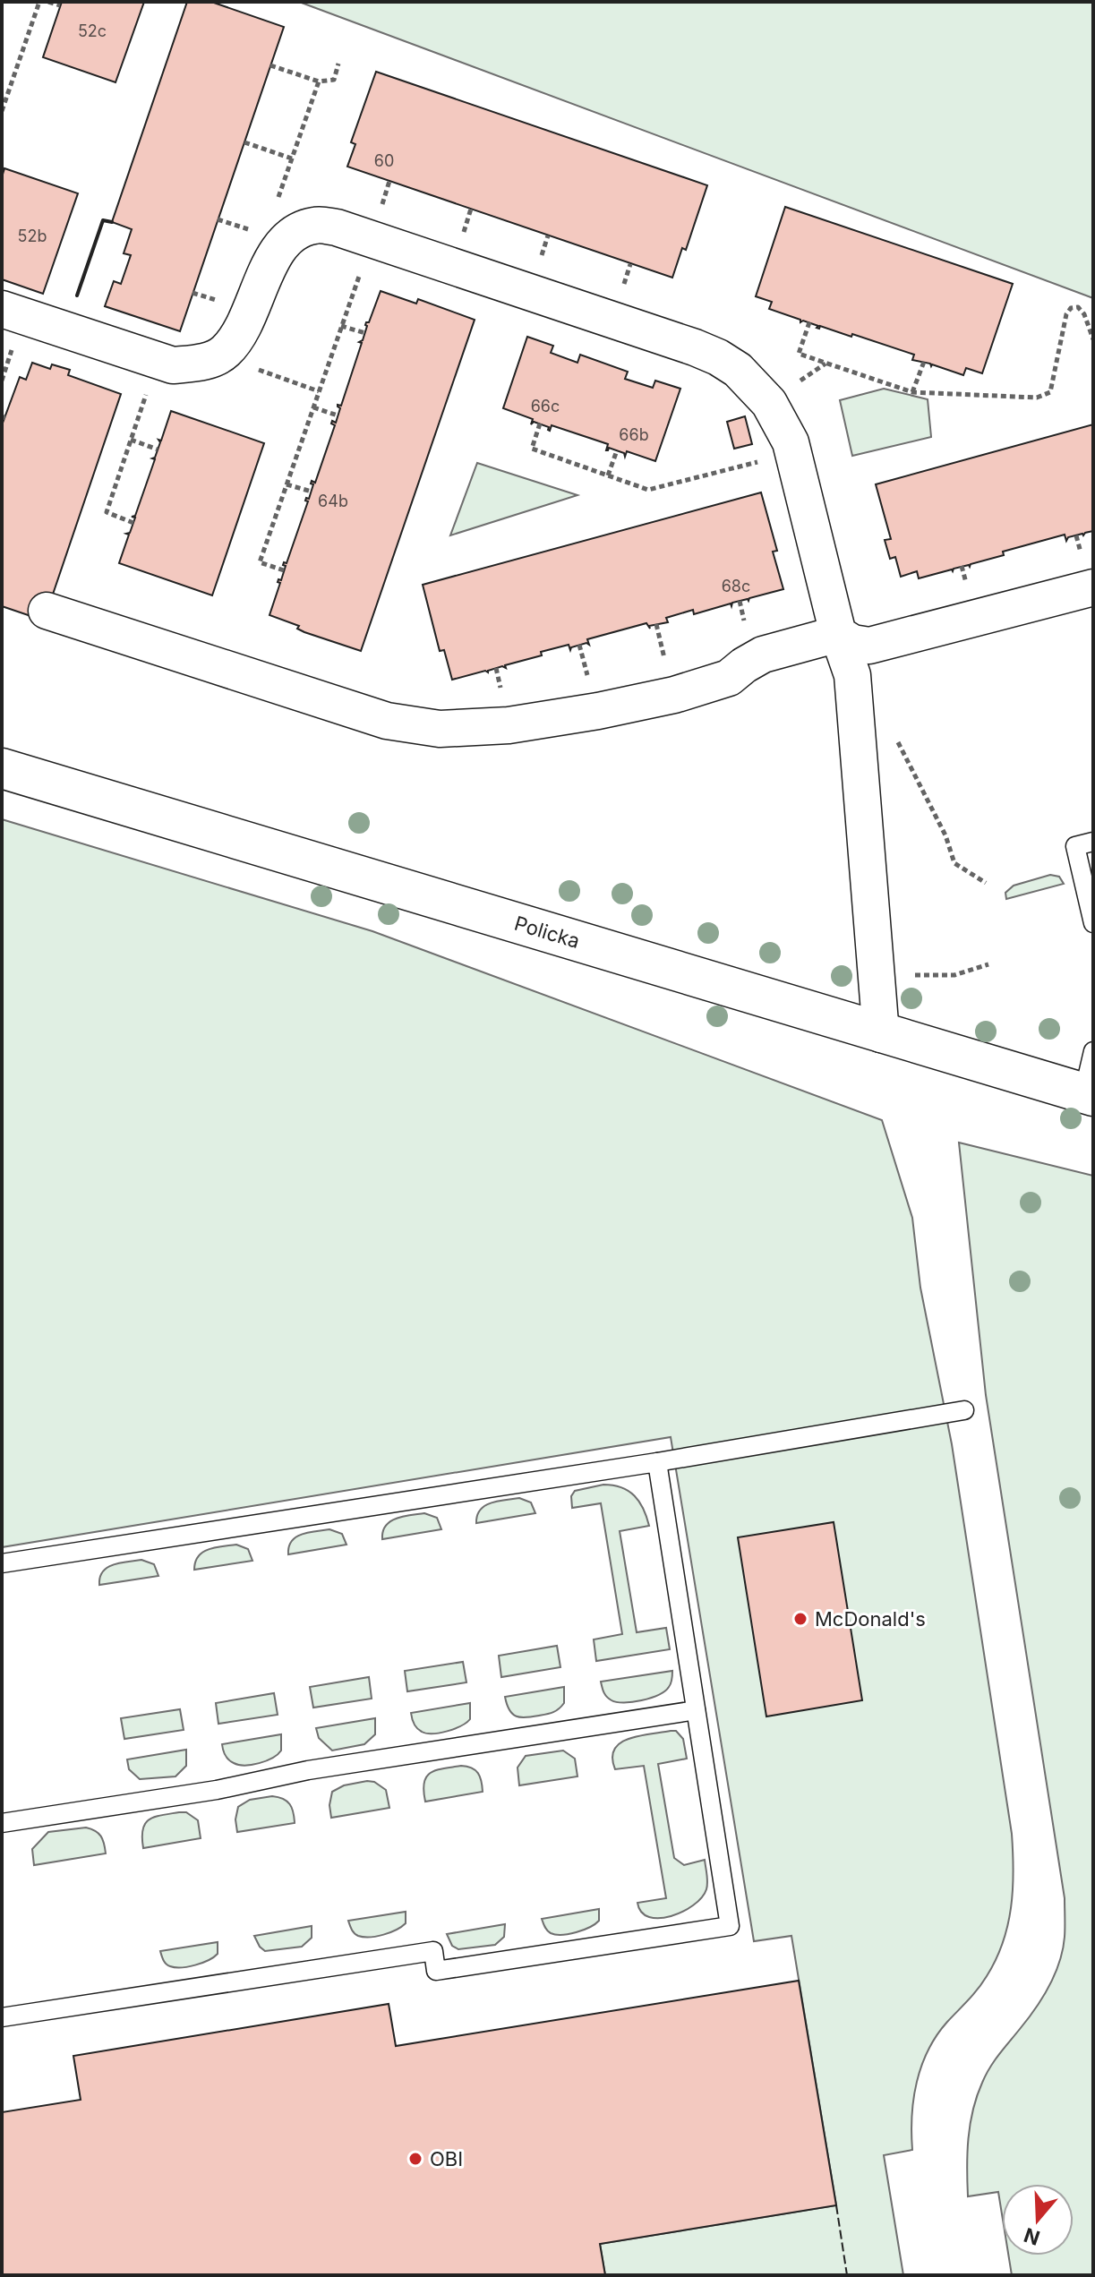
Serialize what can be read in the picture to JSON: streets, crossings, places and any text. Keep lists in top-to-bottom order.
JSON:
{
  "streets": {
    "street": ["Policka"]
  },
  "places": ["McDonald's", "OBI"],
  "house_numbers": [
    "52c",
    "60",
    "52b",
    "66c",
    "66b",
    "64b",
    "68c"
  ],
  "north": "bottom"
}
